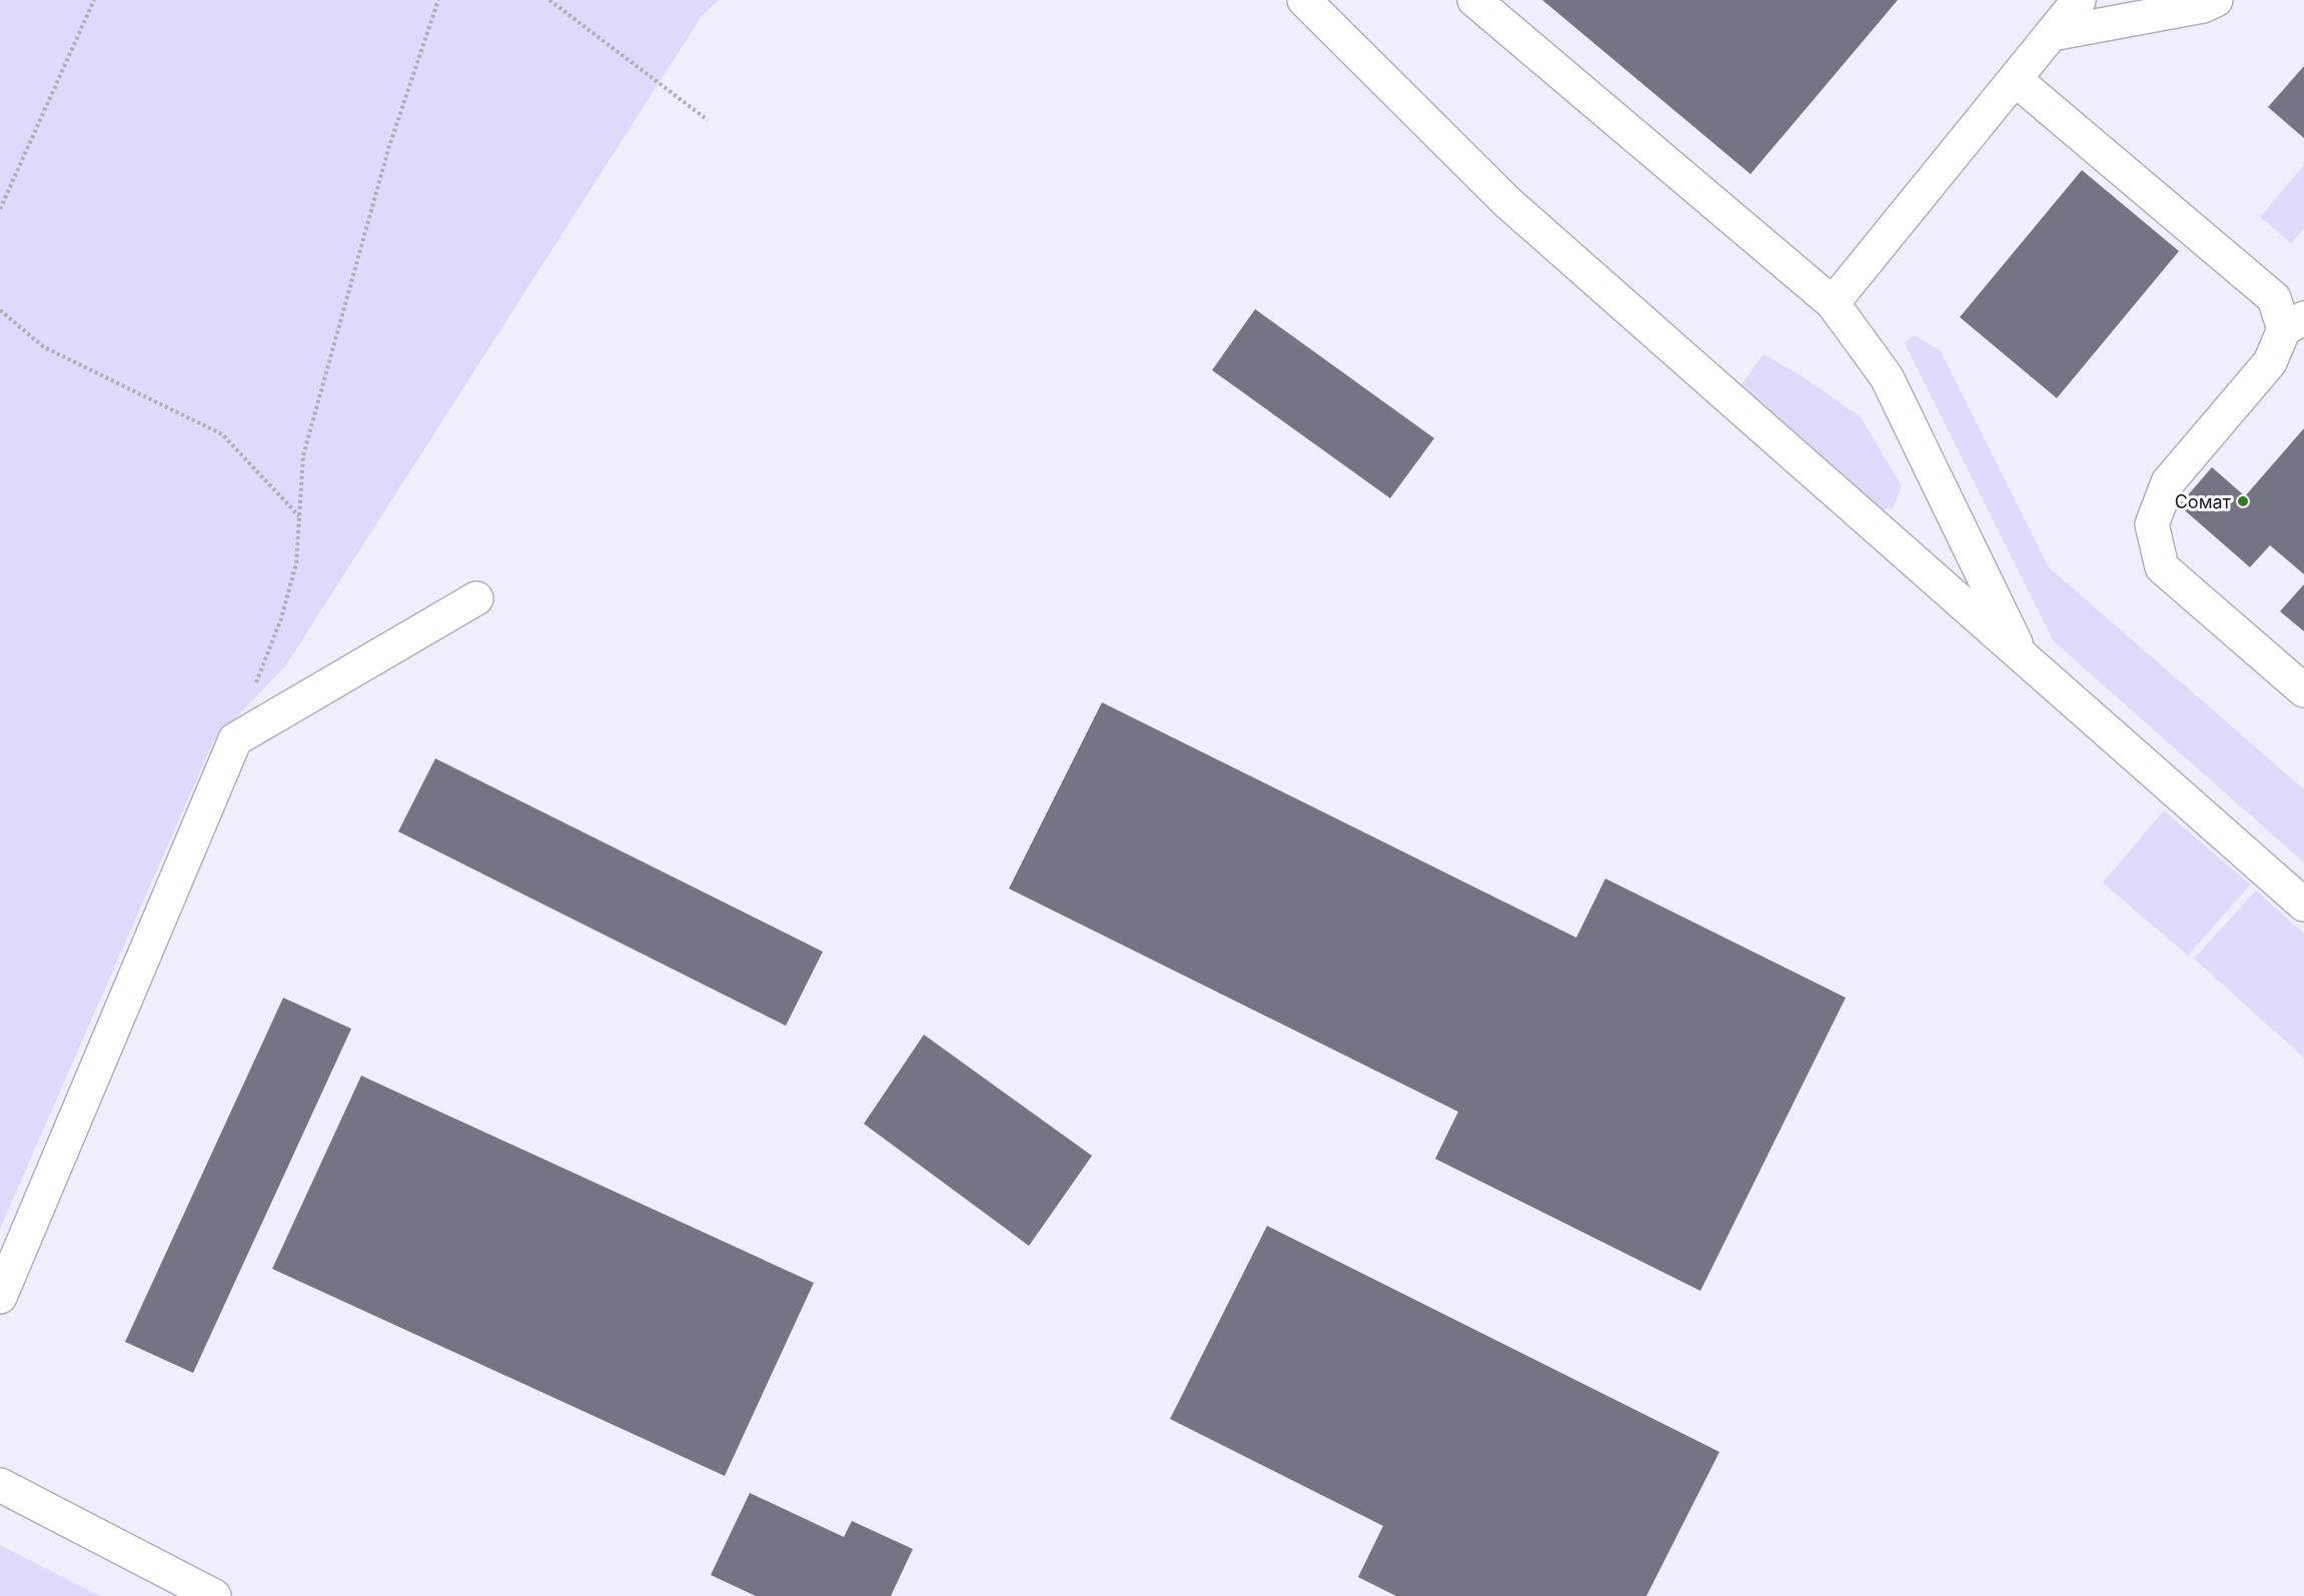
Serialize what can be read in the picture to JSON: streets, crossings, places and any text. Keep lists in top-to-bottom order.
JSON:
{
  "places": ["Сомат"]
}
